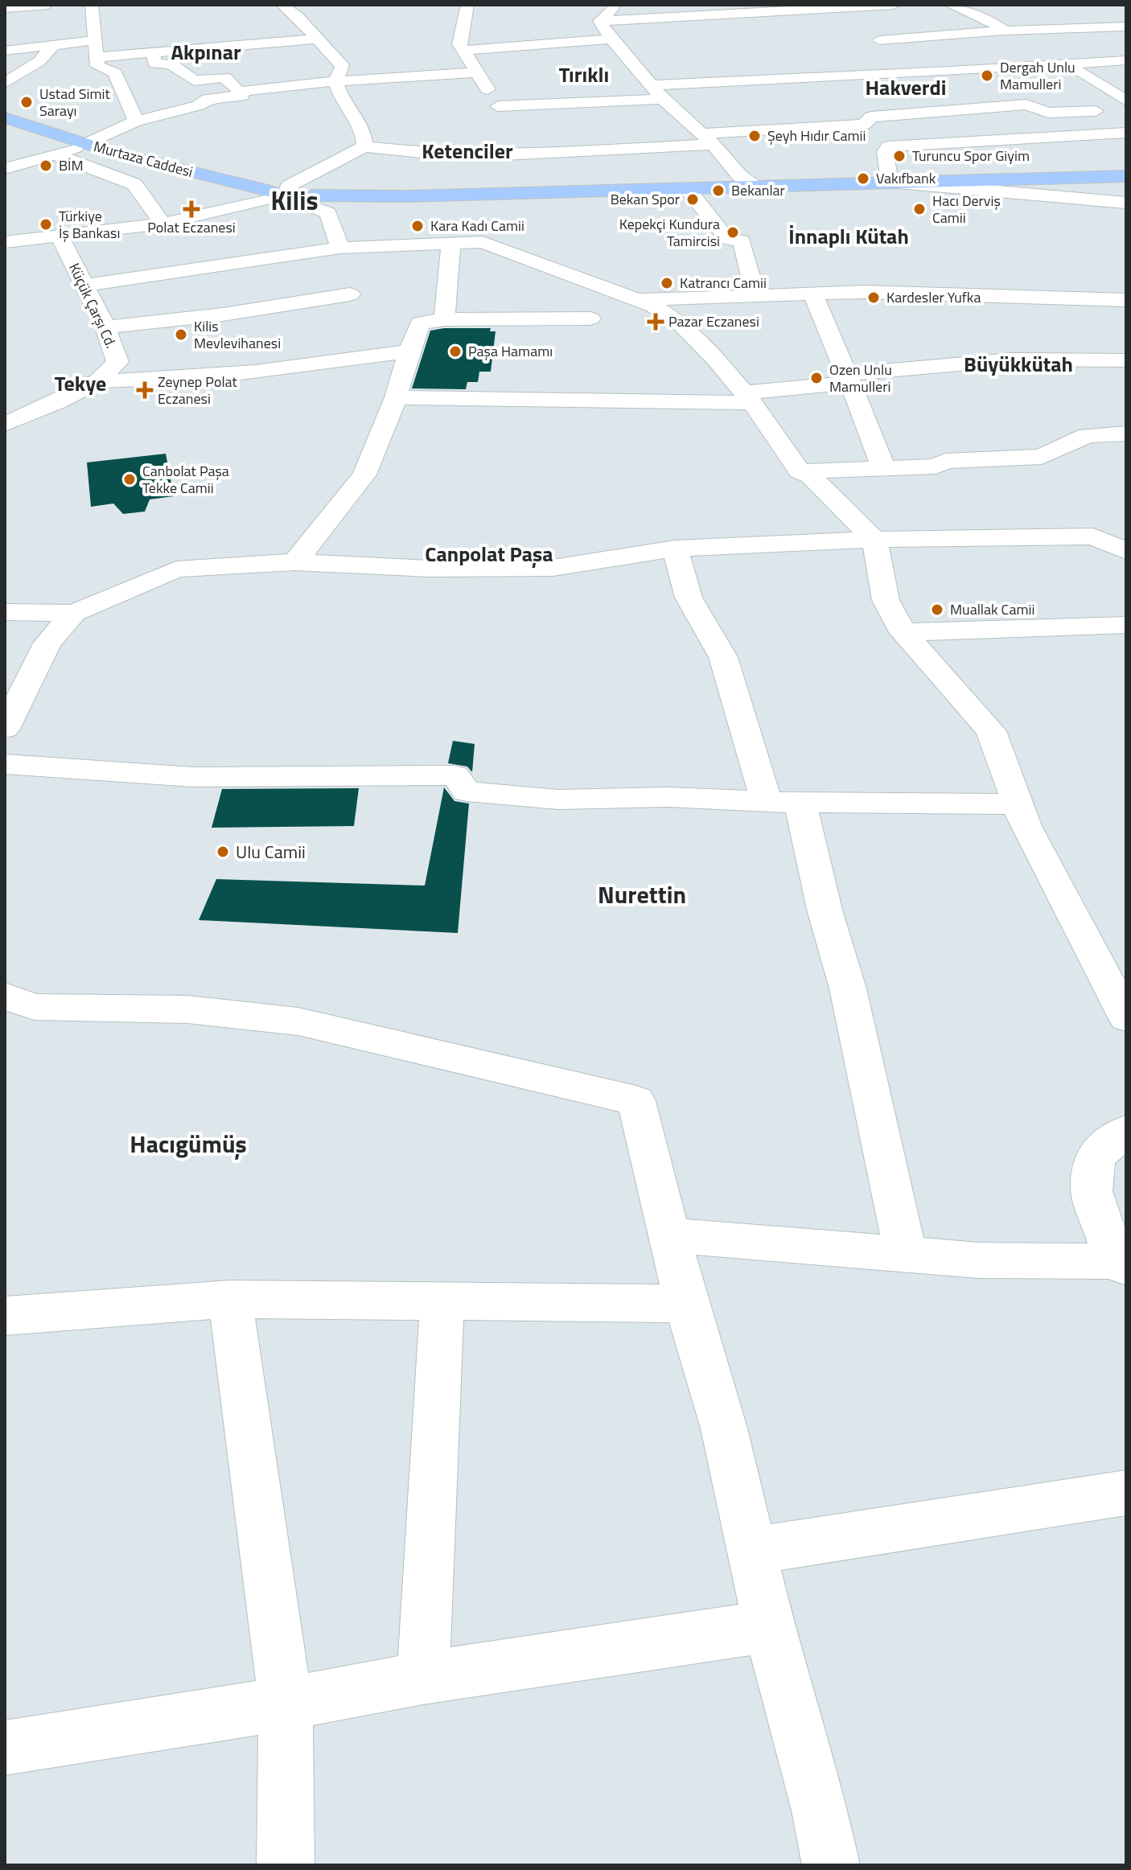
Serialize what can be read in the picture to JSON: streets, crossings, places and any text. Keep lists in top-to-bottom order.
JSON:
{
  "streets": {
    "main road": ["Murtaza Caddesi"],
    "street": ["Küçük Çarşı Cd."]
  },
  "districts": [
    "Akpınar",
    "Tırıklı",
    "Hakverdi",
    "Ketenciler",
    "Kilis",
    "İnnaplı Kütah",
    "Büyükkütah",
    "Tekye",
    "Canpolat Paşa",
    "Nurettin",
    "Hacıgümüş"
  ],
  "places": {
    "other": [
      "Dergah Unlu Mamulleri",
      "Ustad Simit Sarayı",
      "Şeyh Hıdır Camii",
      "Turuncu Spor Giyim",
      "BİM",
      "Vakıfbank",
      "Bekanlar",
      "Bekan Spor",
      "Hacı Derviş Camii",
      "Türkiye İş Bankası",
      "Kara Kadı Camii",
      "Kepekçi Kundura Tamircisi",
      "Katrancı Camii",
      "Kardesler Yufka",
      "Kilis Mevlevihanesi",
      "Paşa Hamamı",
      "Ozen Unlu Mamulleri",
      "Canbolat Paşa Tekke Camii",
      "Muallak Camii",
      "Ulu Camii"
    ],
    "health": ["Polat Eczanesi", "Pazar Eczanesi", "Zeynep Polat Eczanesi"]
  }
}
